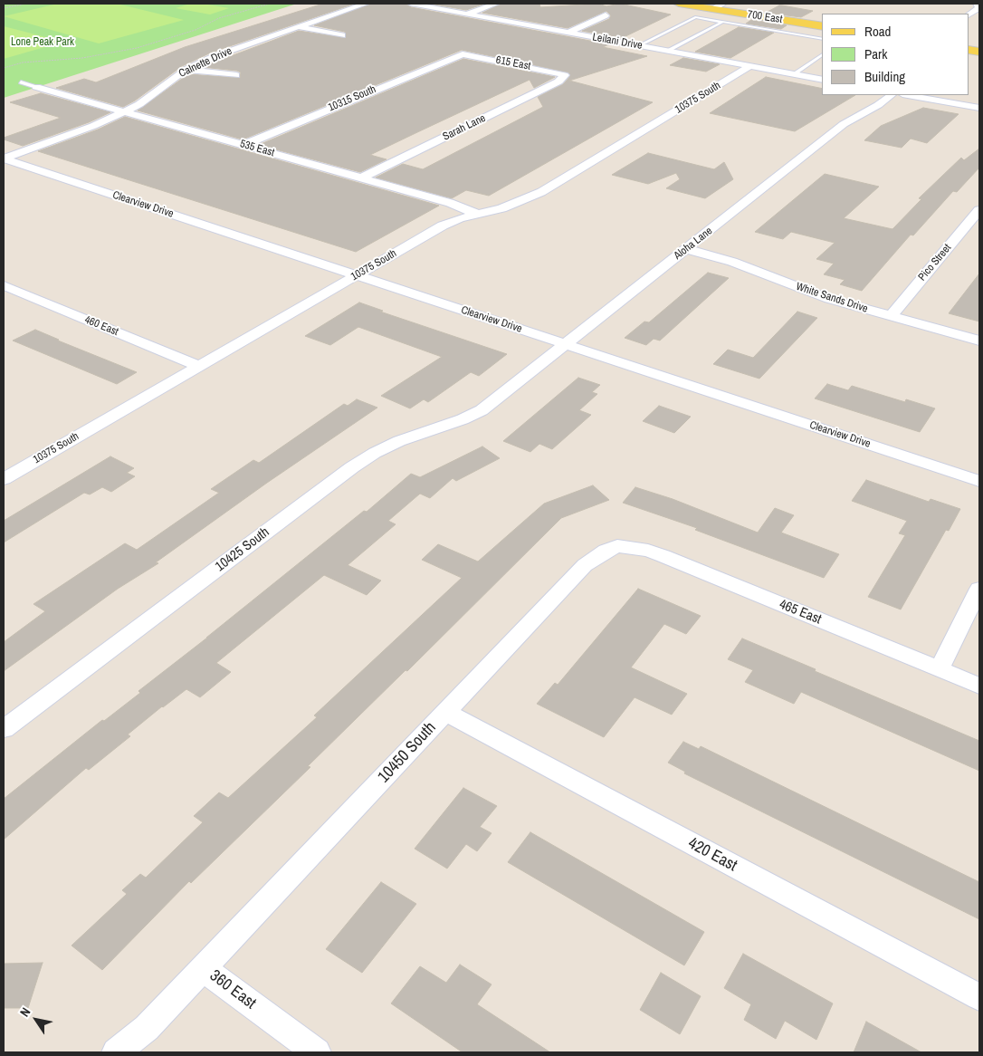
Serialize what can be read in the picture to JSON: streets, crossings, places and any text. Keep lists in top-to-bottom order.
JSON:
{
  "streets": {
    "main road": ["700 East"],
    "street": [
      "Leilani Drive",
      "Calnette Drive",
      "615 East",
      "10375 South",
      "10315 South",
      "Sarah Lane",
      "535 East",
      "Clearview Drive",
      "Aloha Lane",
      "Pico Street",
      "White Sands Drive",
      "460 East",
      "10425 South",
      "465 East",
      "10450 South",
      "420 East",
      "360 East"
    ]
  },
  "crossings": [
    ["Leilani Drive", "10375 South"],
    ["Calnette Drive", "535 East"],
    ["Calnette Drive", "Clearview Drive"],
    ["615 East", "10315 South"],
    ["615 East", "Sarah Lane"],
    ["10375 South", "535 East"],
    ["10375 South", "Clearview Drive"],
    ["10375 South", "460 East"],
    ["10315 South", "535 East"],
    ["Sarah Lane", "535 East"],
    ["Clearview Drive", "Aloha Lane"],
    ["Aloha Lane", "White Sands Drive"],
    ["Aloha Lane", "10425 South"],
    ["Pico Street", "White Sands Drive"],
    ["465 East", "10450 South"],
    ["10450 South", "420 East"],
    ["10450 South", "360 East"]
  ],
  "parks": ["Lone Peak Park"],
  "legend": ["Road", "Park", "Building"],
  "north": "top left"
}
